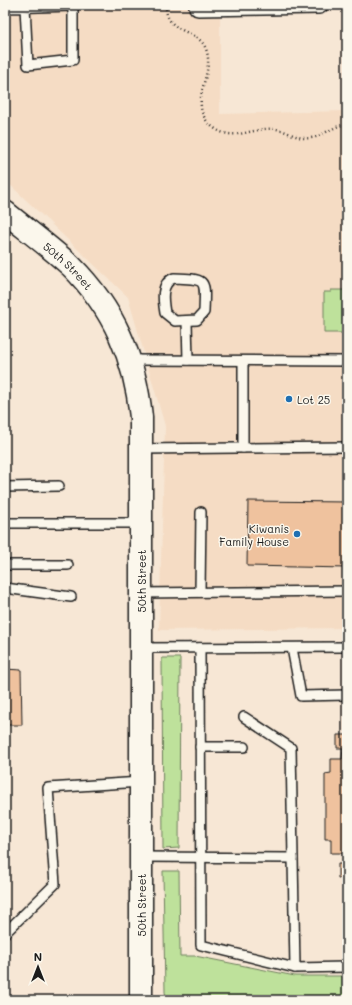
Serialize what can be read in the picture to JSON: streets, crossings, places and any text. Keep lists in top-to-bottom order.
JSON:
{
  "streets": {
    "street": ["50th Street"]
  },
  "places": ["Lot 25", "Kiwanis Family House"],
  "north": "top"
}
